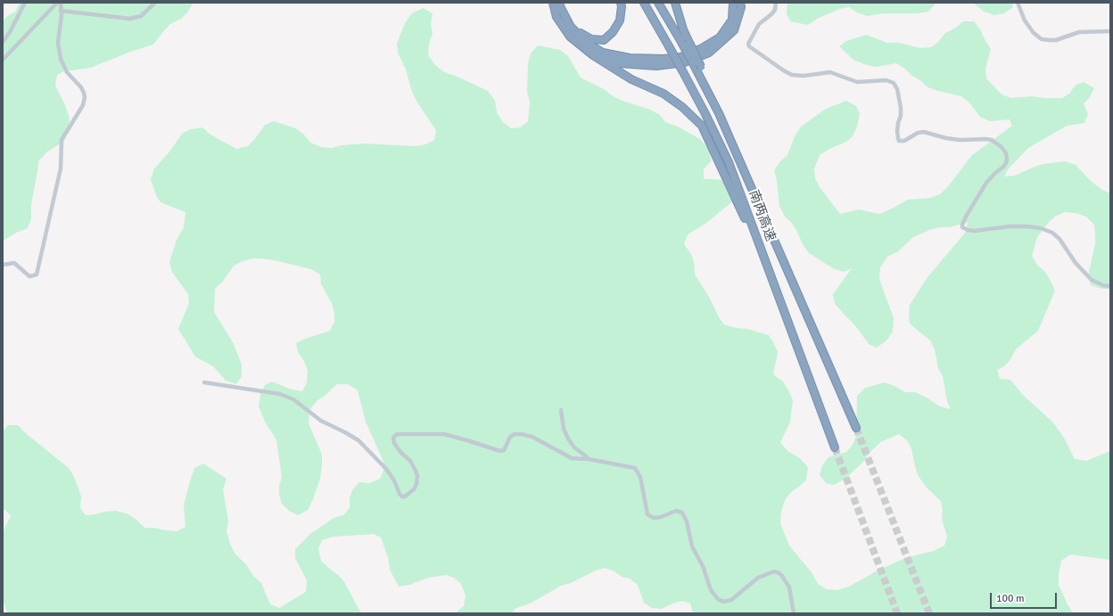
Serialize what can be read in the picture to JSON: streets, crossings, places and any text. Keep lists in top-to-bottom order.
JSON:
{
  "streets": {
    "highway": ["南两高速"]
  },
  "scale_bar": "100 m"
}
